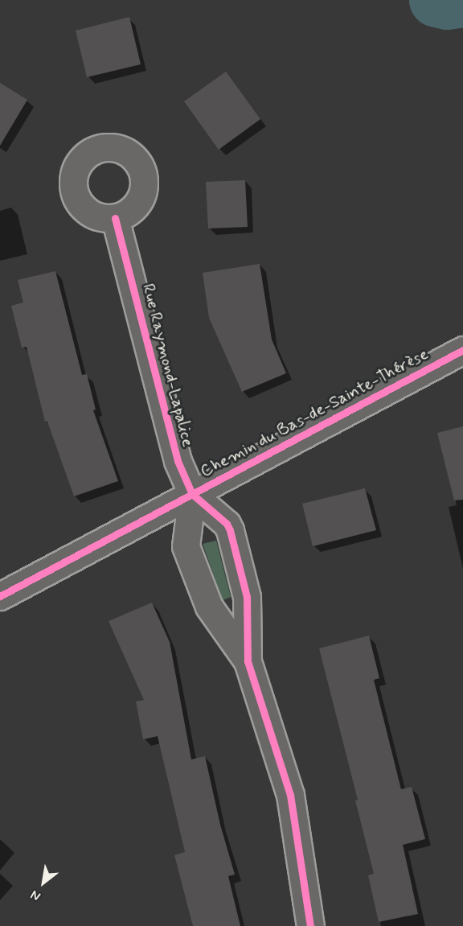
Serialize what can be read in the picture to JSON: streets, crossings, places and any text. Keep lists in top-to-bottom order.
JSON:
{
  "streets": {
    "street": ["Rue Raymond-Lapalice", "Chemin du Bas-de-Sainte-Thérèse"]
  },
  "crossings": [
    ["Rue Raymond-Lapalice", "Chemin du Bas-de-Sainte-Thérèse"]
  ],
  "north": "bottom left"
}
